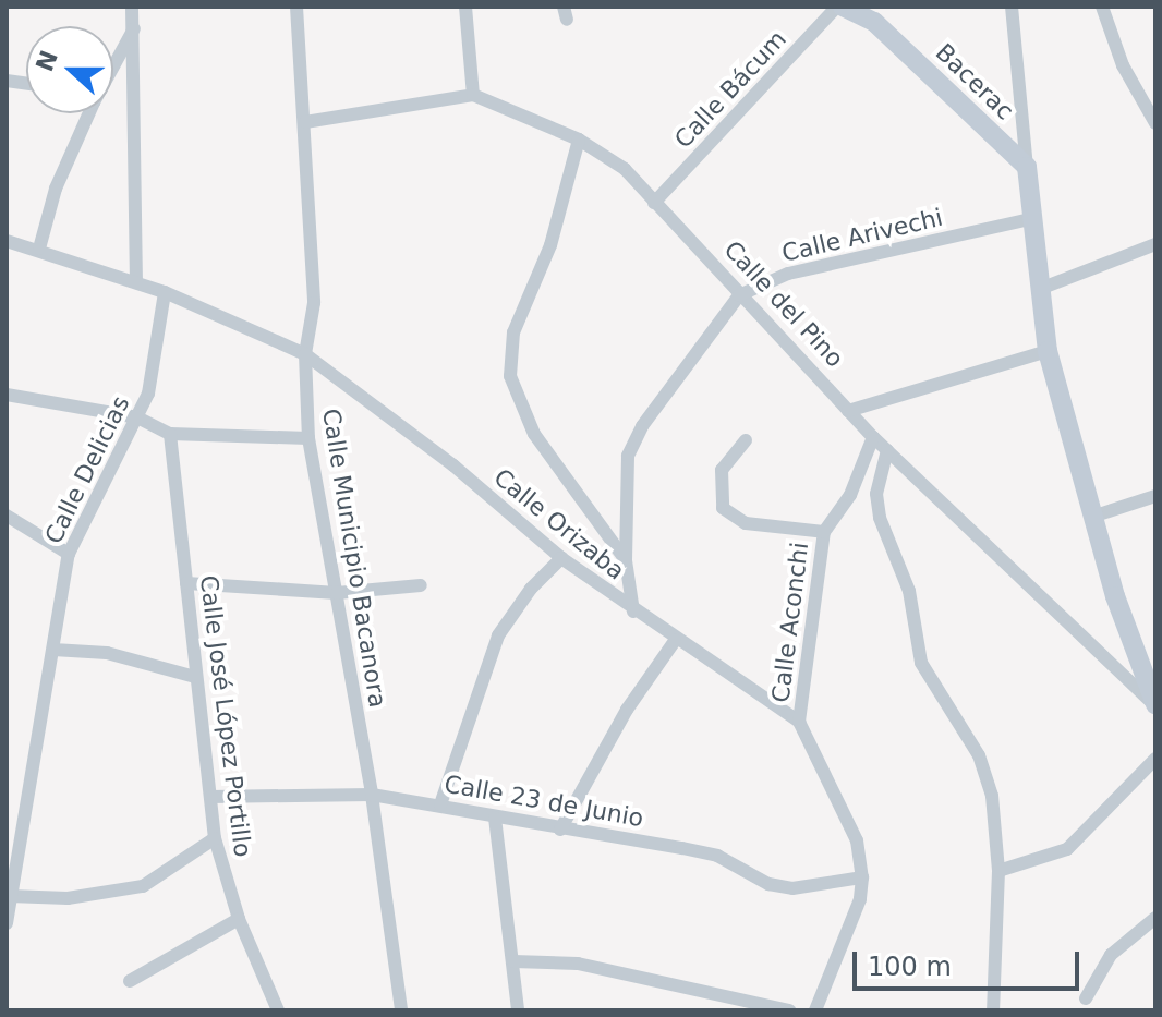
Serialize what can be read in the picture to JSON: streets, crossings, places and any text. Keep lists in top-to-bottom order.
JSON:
{
  "streets": {
    "street": [
      "Bacerac",
      "Calle Bácum",
      "Calle Arivechi",
      "Calle del Pino",
      "Calle Delicias",
      "Calle Orizaba",
      "Calle Municipio Bacanora",
      "Calle Aconchi",
      "Calle José López Portillo",
      "Calle 23 de Junio"
    ]
  },
  "crossings": [
    ["Bacerac", "Calle Bácum"],
    ["Bacerac", "Calle del Pino"],
    ["Calle Bácum", "Calle del Pino"],
    ["Calle Arivechi", "Calle del Pino"],
    ["Calle Arivechi", "Calle Orizaba"],
    ["Calle del Pino", "Calle Aconchi"],
    ["Calle Delicias", "Calle Orizaba"],
    ["Calle Orizaba", "Calle Municipio Bacanora"],
    ["Calle Orizaba", "Calle Aconchi"],
    ["Calle Municipio Bacanora", "Calle 23 de Junio"],
    ["Calle José López Portillo", "Calle 23 de Junio"]
  ],
  "scale_bar": "100 m",
  "north": "left"
}
